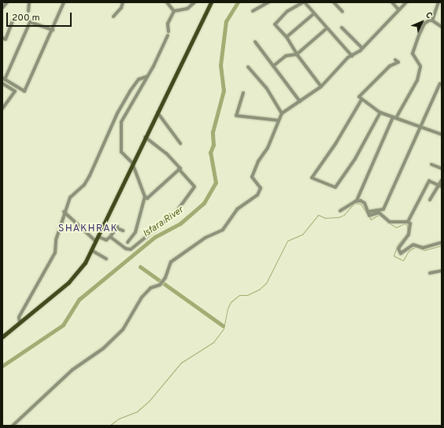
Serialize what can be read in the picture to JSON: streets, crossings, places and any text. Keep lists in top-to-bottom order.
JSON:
{
  "districts": ["SHAKHRAK"],
  "water": ["Isfara River"],
  "scale_bar": "200 m",
  "north": "top right"
}
